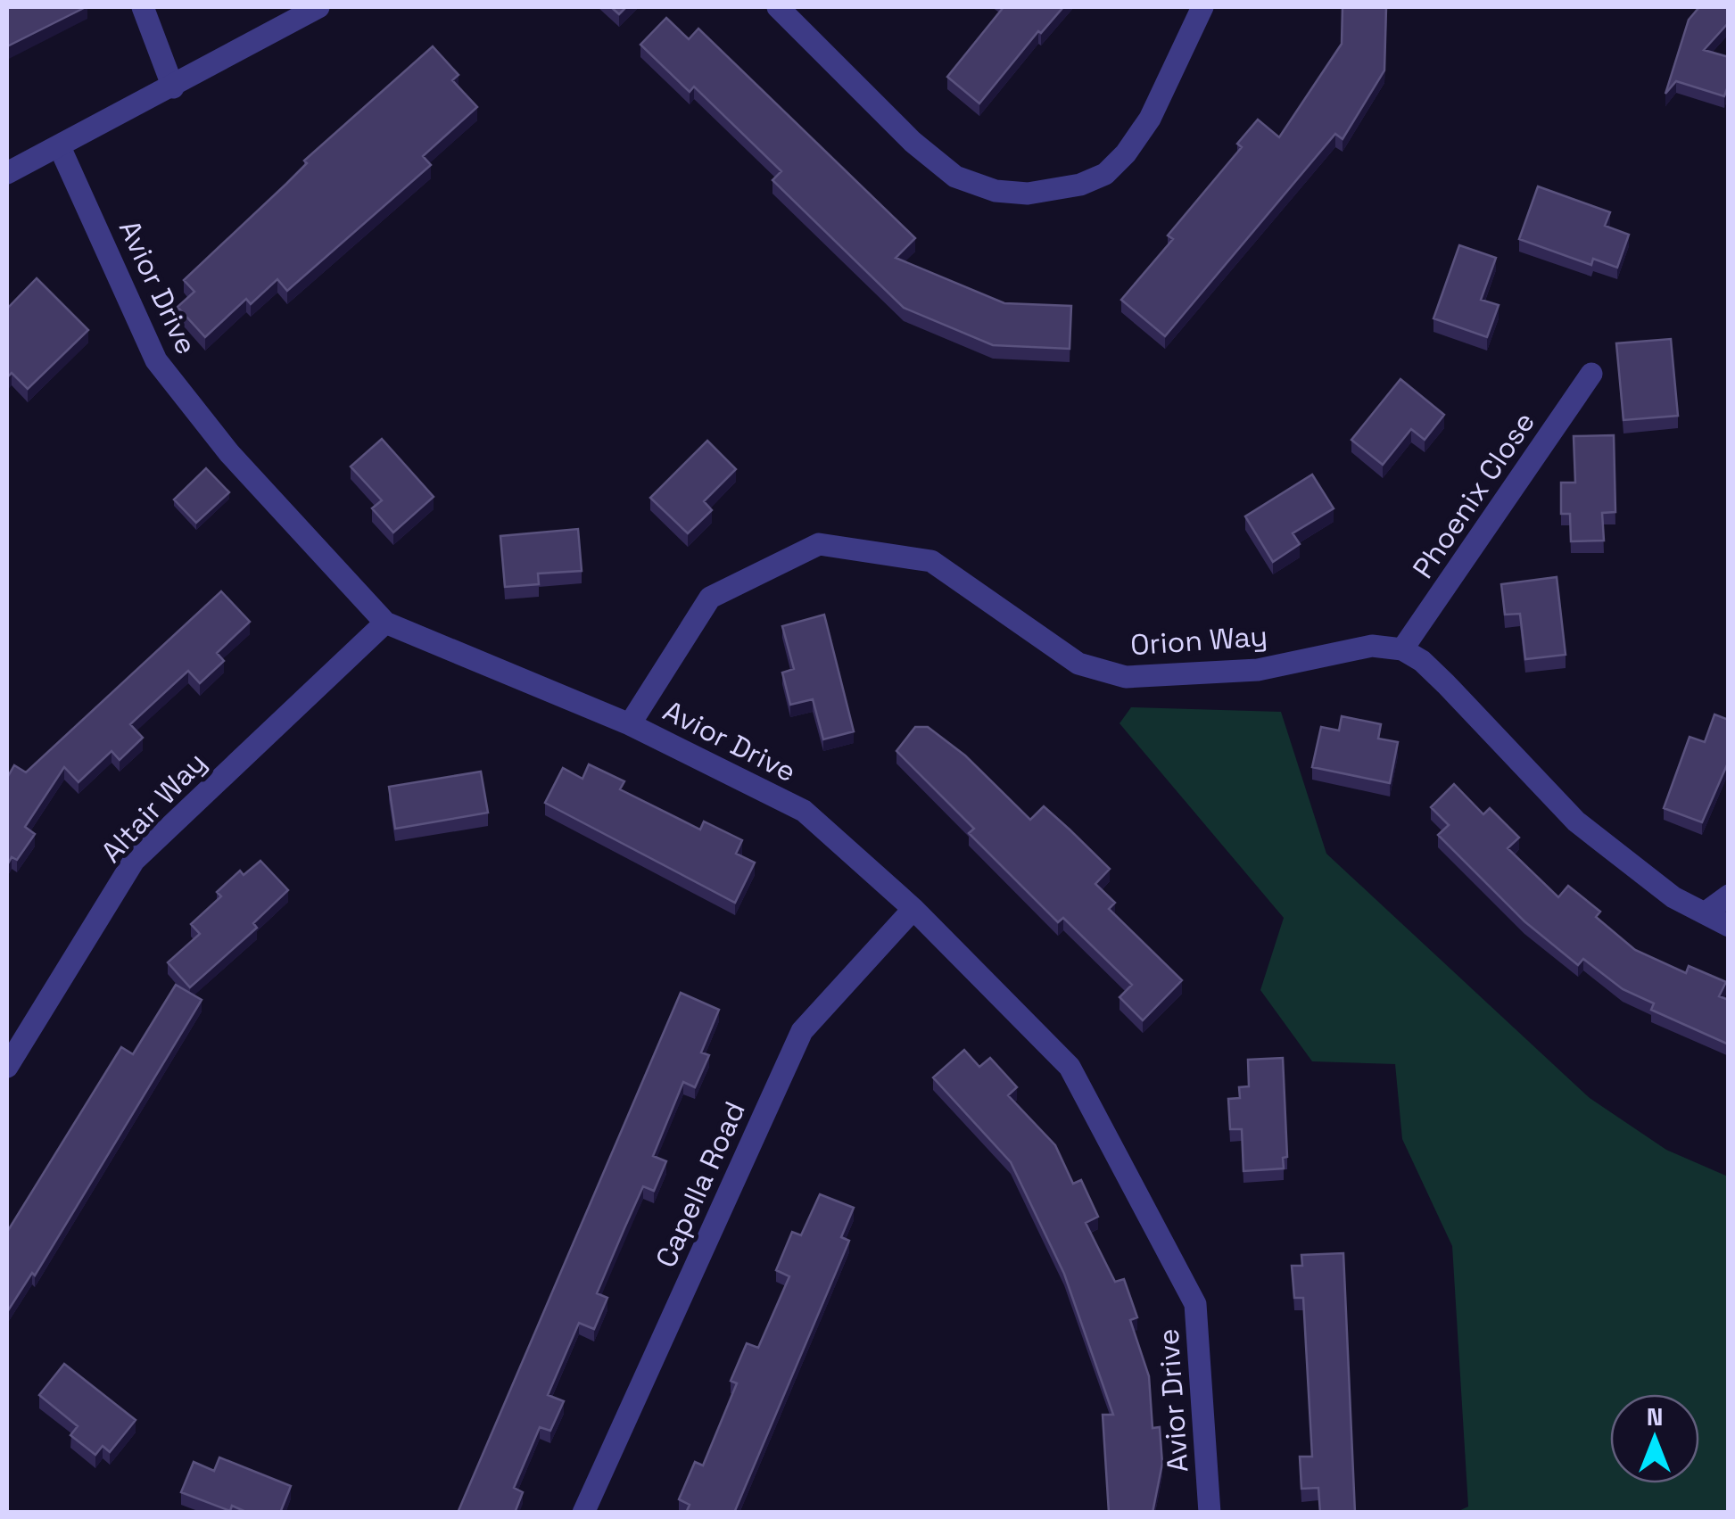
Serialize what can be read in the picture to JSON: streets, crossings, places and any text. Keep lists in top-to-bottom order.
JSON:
{
  "streets": {
    "street": [
      "Avior Drive",
      "Phoenix Close",
      "Orion Way",
      "Altair Way",
      "Capella Road"
    ]
  },
  "crossings": [
    ["Avior Drive", "Orion Way"],
    ["Avior Drive", "Altair Way"],
    ["Avior Drive", "Capella Road"],
    ["Phoenix Close", "Orion Way"]
  ],
  "north": "top"
}
